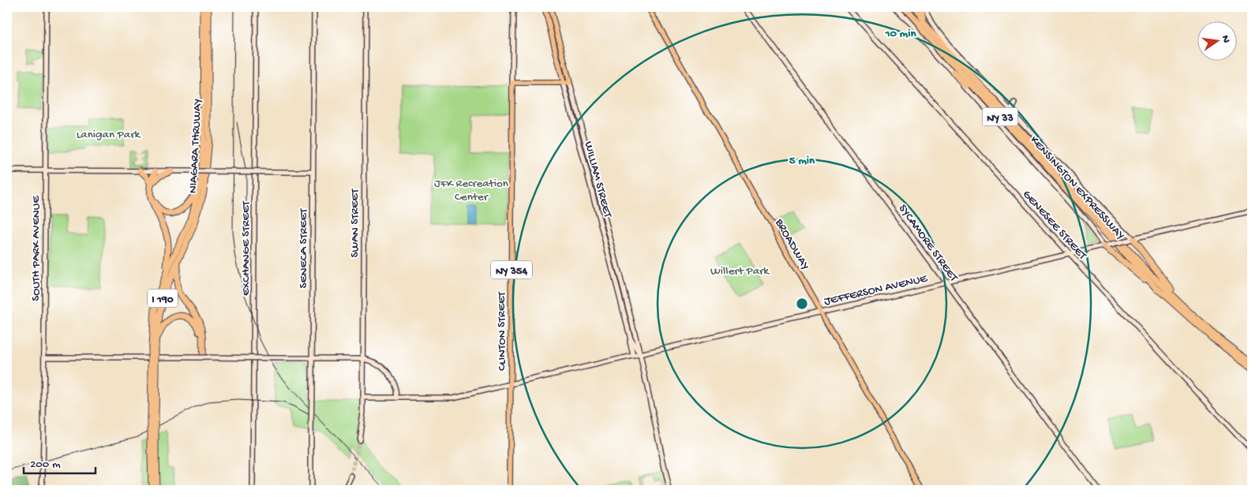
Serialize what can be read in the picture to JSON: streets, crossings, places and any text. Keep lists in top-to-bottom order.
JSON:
{
  "streets": {
    "highway": [
      "NY 33",
      "NIAGARA THRUWAY",
      "KENSINGTON EXPRESSWAY",
      "I 190"
    ],
    "main road": [
      "WILLIAM STREET",
      "BROADWAY",
      "NY 354",
      "CLINTON STREET"
    ],
    "street": [
      "SWAN STREET",
      "GENESEE STREET",
      "SYCAMORE STREET",
      "SOUTH PARK AVENUE",
      "EXCHANGE STREET",
      "SENECA STREET",
      "JEFFERSON AVENUE"
    ]
  },
  "crossings": [
    ["NY 33", "KENSINGTON EXPRESSWAY"],
    ["WILLIAM STREET", "JEFFERSON AVENUE"],
    ["SWAN STREET", "JEFFERSON AVENUE"],
    ["GENESEE STREET", "JEFFERSON AVENUE"],
    ["SYCAMORE STREET", "JEFFERSON AVENUE"],
    ["BROADWAY", "JEFFERSON AVENUE"],
    ["JEFFERSON AVENUE", "CLINTON STREET"]
  ],
  "parks": ["Lanigan Park", "JFK Recreation Center", "Willert Park"],
  "scale_bar": "200 m",
  "north": "right",
  "rings": ["10 min", "5 min"]
}
